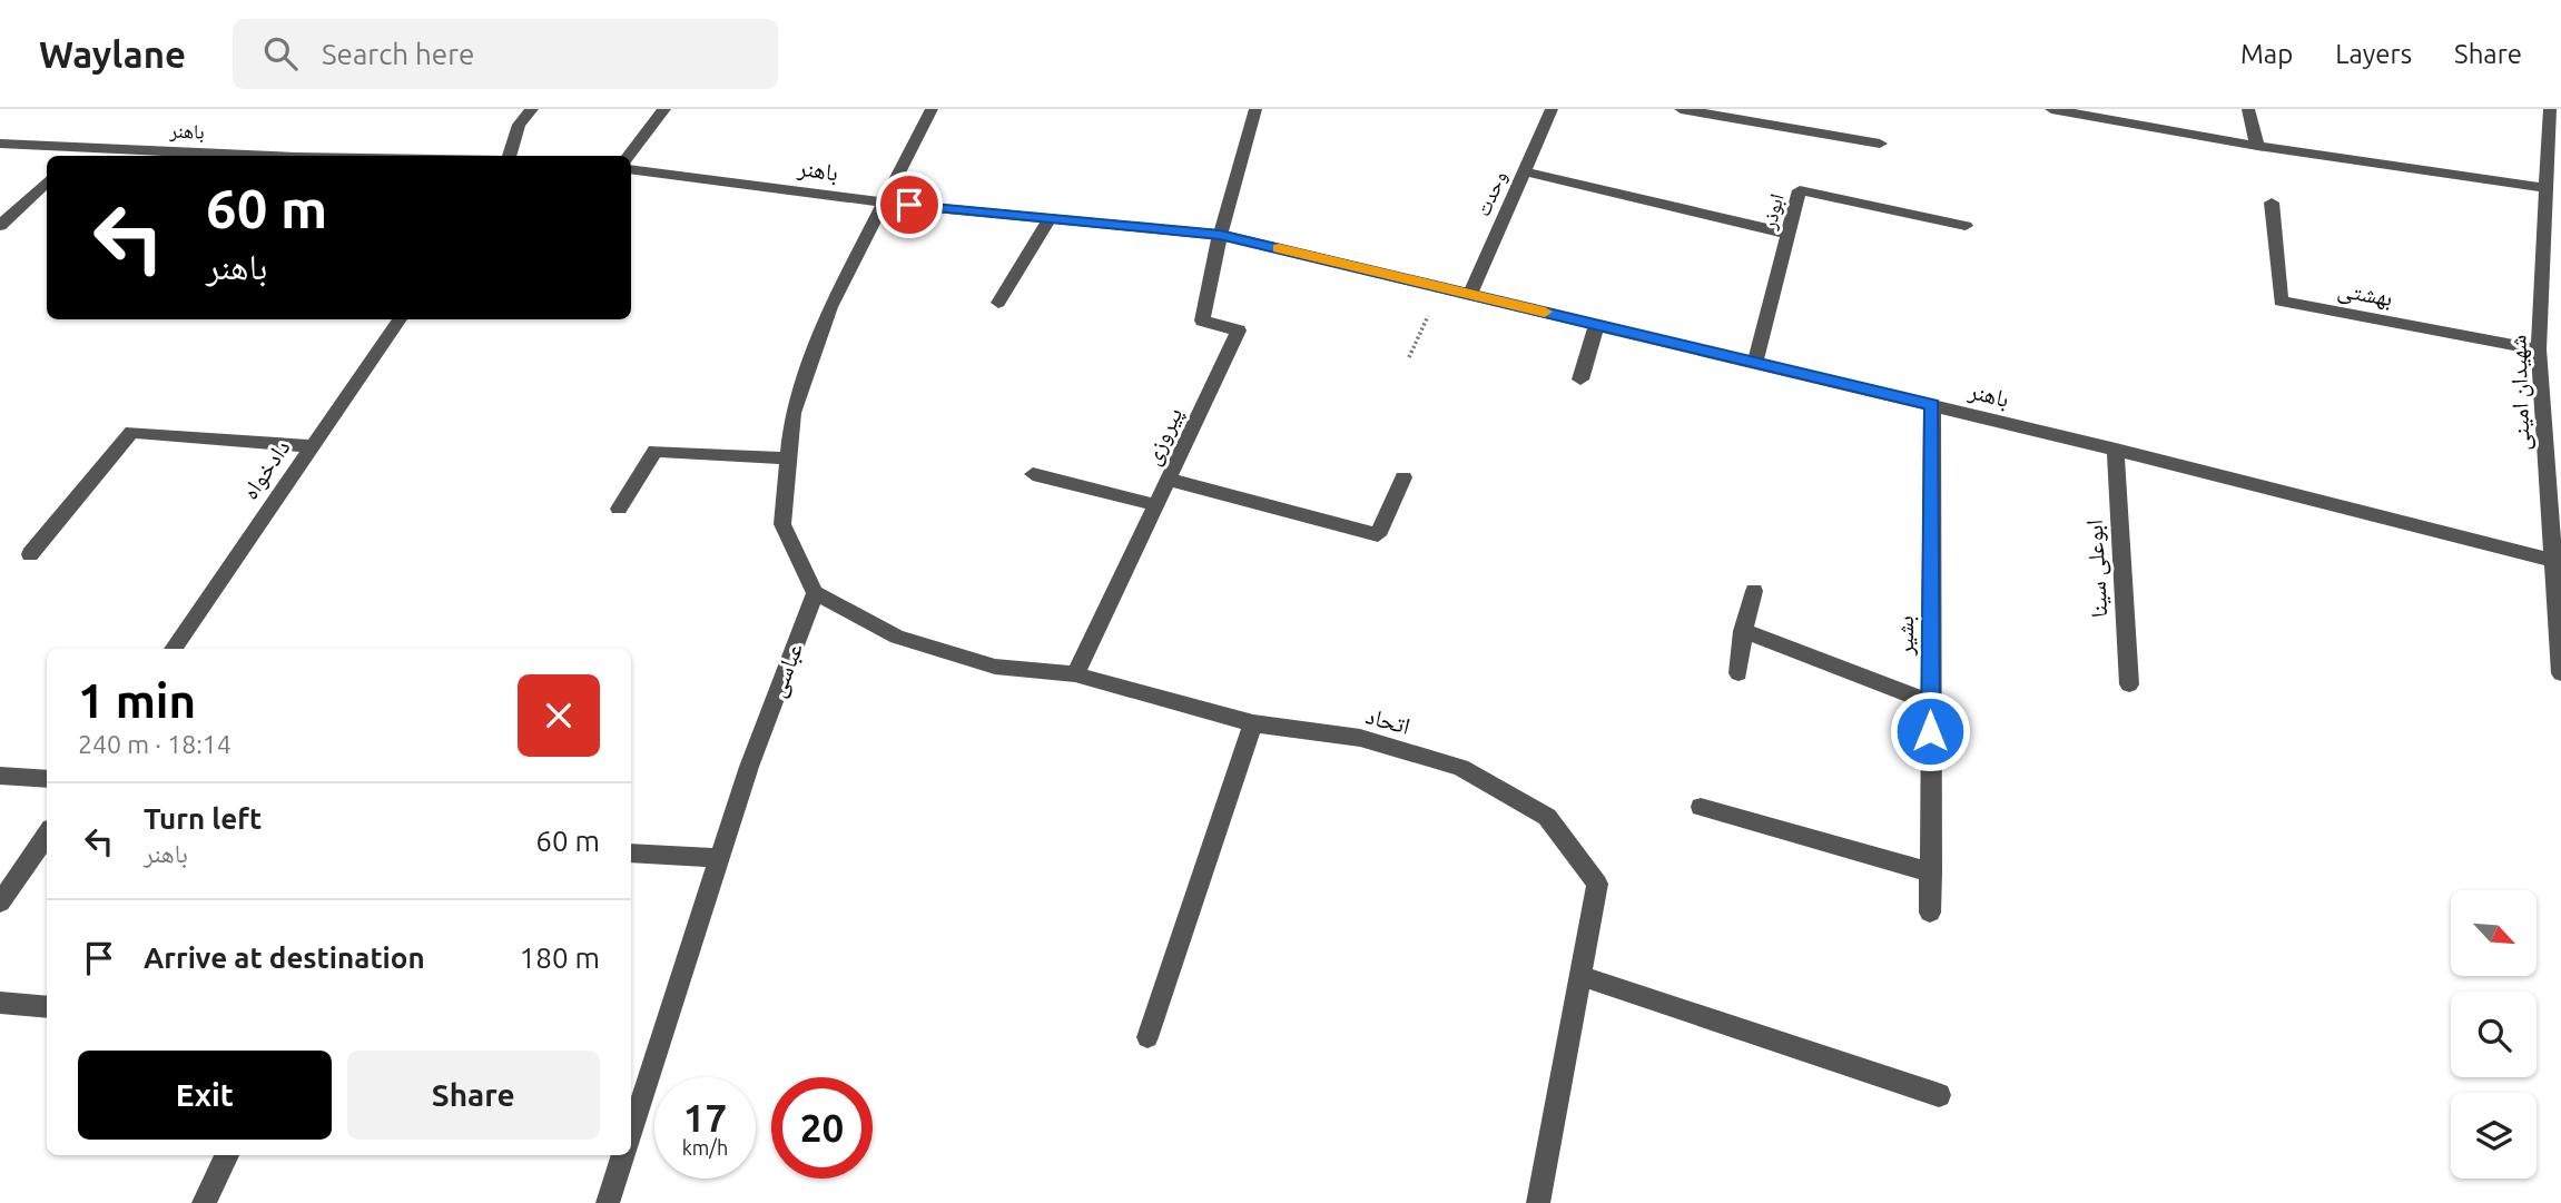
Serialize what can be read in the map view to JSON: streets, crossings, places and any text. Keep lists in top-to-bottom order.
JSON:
{
  "streets": {
    "street": [
      "باهنر",
      "وحدت",
      "ابوذر",
      "بهشتی",
      "شهیدان امینی",
      "پیروزی",
      "دادخواه",
      "ابوعلی سینا",
      "بشیر",
      "عباسی",
      "اتحاد"
    ]
  },
  "crossings": [
    ["باهنر", "وحدت"],
    ["باهنر", "ابوذر"],
    ["باهنر", "شهیدان امینی"],
    ["باهنر", "پیروزی"],
    ["باهنر", "ابوعلی سینا"],
    ["باهنر", "بشیر"],
    ["بهشتی", "شهیدان امینی"],
    ["پیروزی", "اتحاد"],
    ["عباسی", "اتحاد"]
  ],
  "north": "bottom right",
  "page": {
    "header": "Waylane",
    "search": "Search here",
    "nav": ["Map", "Layers", "Share"],
    "turn": ["60 m", "باهنر"],
    "heading": ["1 min", "240 m · 18:14"],
    "list": [
      {
        "name": "Turn left",
        "note": "باهنر",
        "value": "60 m"
      },
      {
        "name": "Arrive at destination",
        "value": "180 m"
      }
    ],
    "buttons": ["Exit", "Share"],
    "speed": "17 km/h",
    "limit": "20"
  }
}
